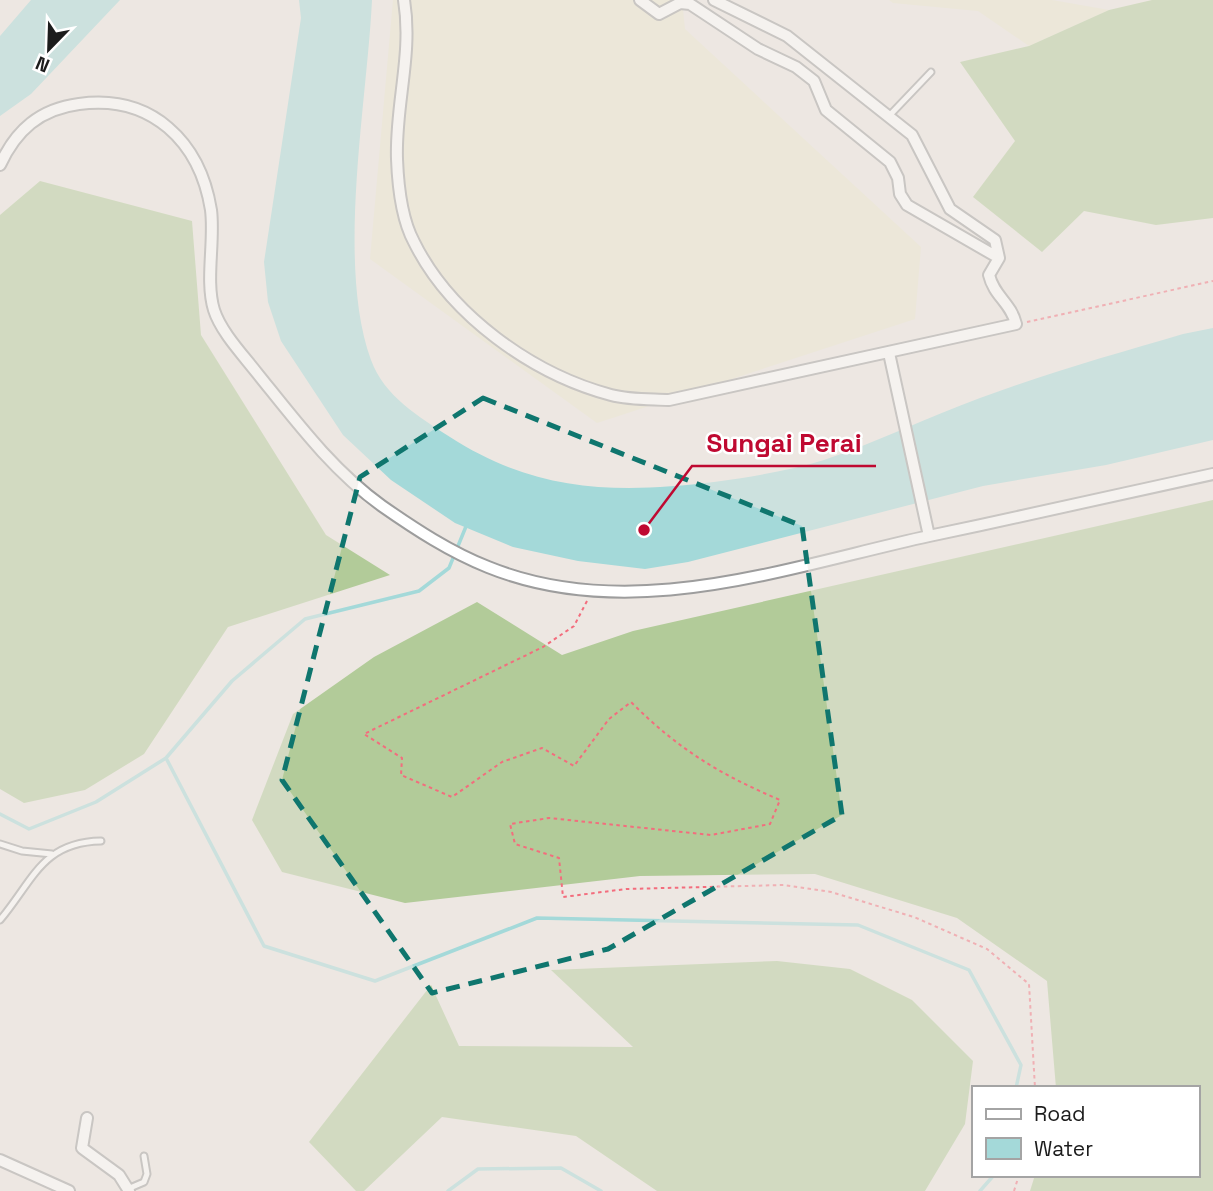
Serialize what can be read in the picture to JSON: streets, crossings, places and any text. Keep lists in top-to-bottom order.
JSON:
{
  "places": ["Sungai Perai"],
  "legend": ["Road", "Water"],
  "north": "bottom left"
}
